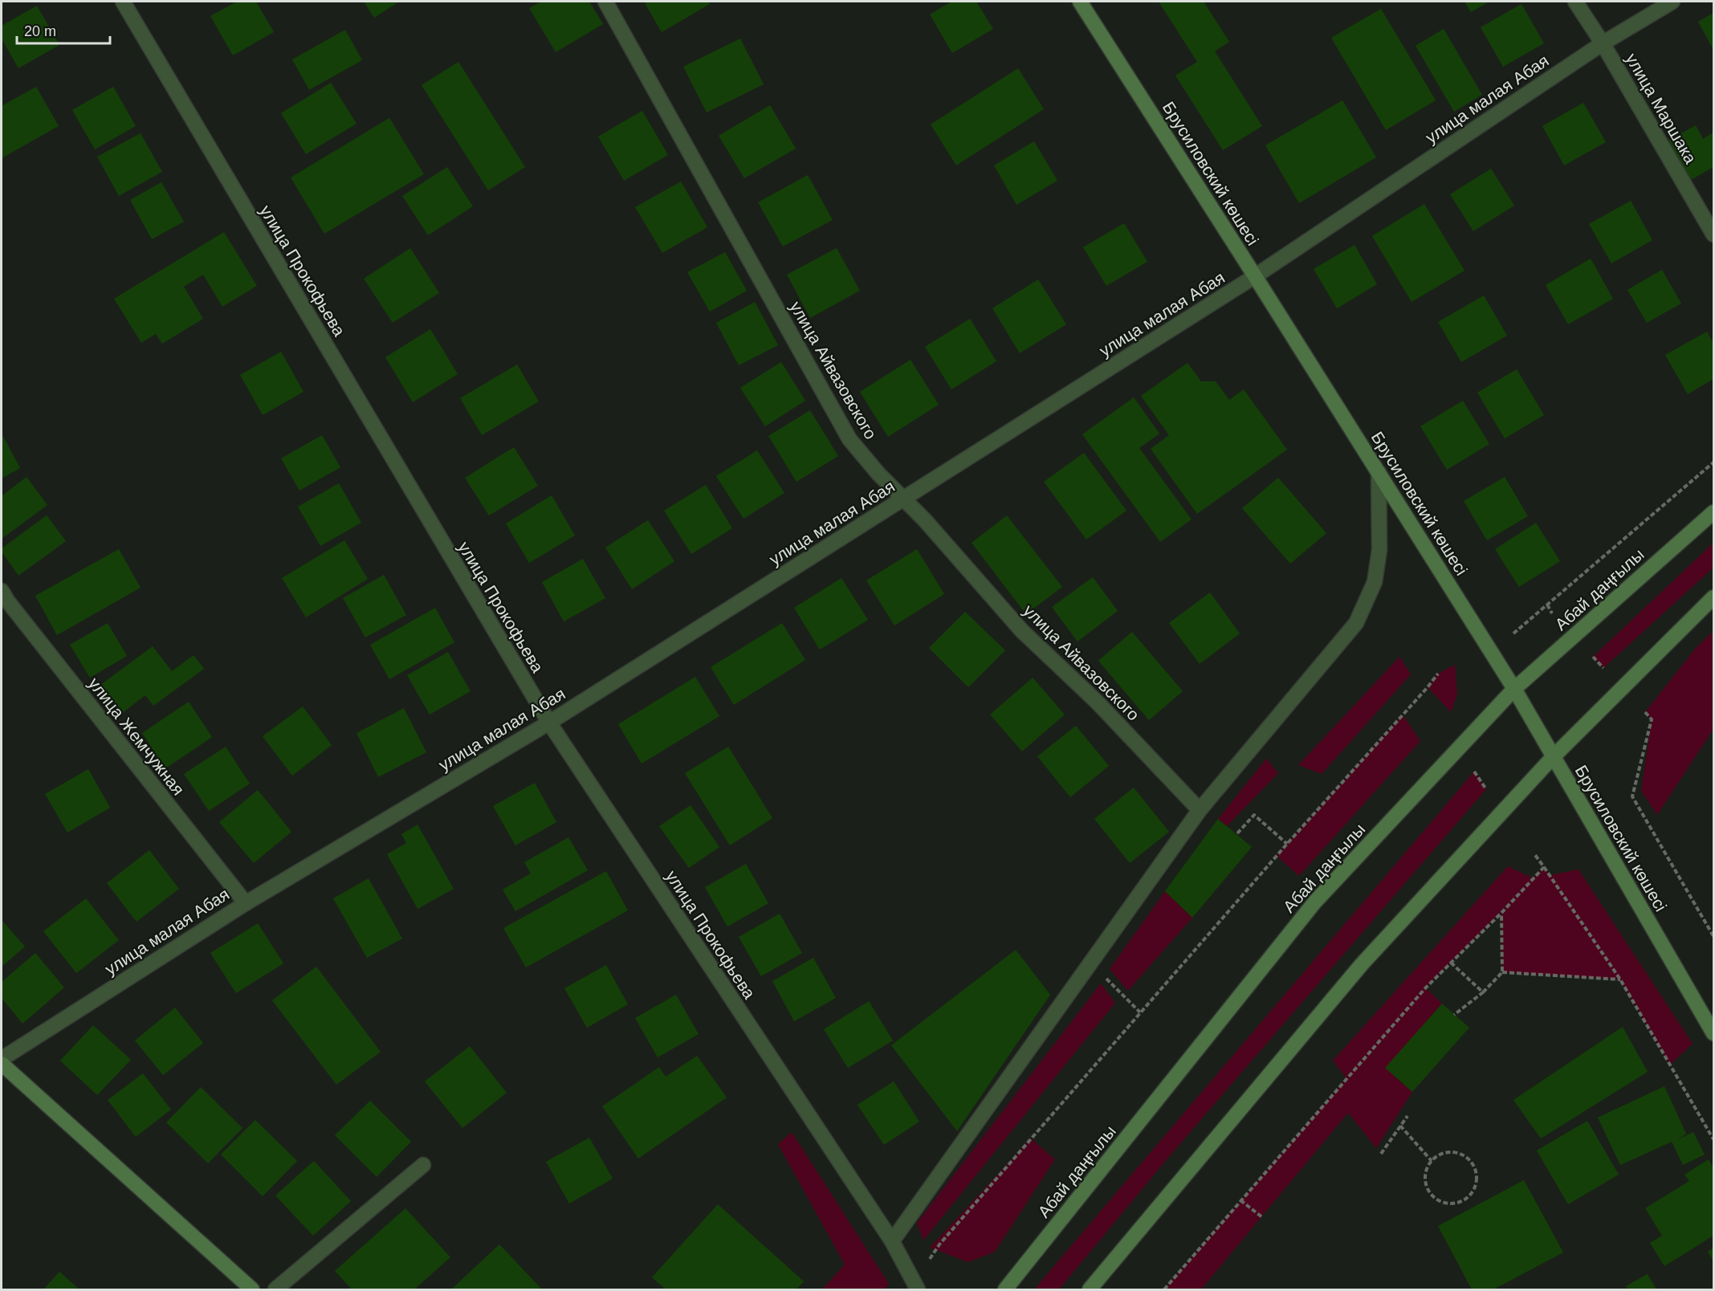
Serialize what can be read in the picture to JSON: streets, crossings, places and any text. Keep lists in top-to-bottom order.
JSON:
{
  "streets": {
    "main road": ["Брусиловский көшесі", "Абай даңғылы"],
    "street": [
      "улица малая Абая",
      "улица Маршака",
      "улица Прокофьева",
      "улица Айвазовского",
      "улица Жемчужная"
    ]
  },
  "crossings": [
    ["улица малая Абая", "улица Маршака"],
    ["улица малая Абая", "Брусиловский көшесі"],
    ["улица малая Абая", "улица Прокофьева"],
    ["улица малая Абая", "улица Айвазовского"],
    ["улица малая Абая", "улица Жемчужная"],
    ["Брусиловский көшесі", "Абай даңғылы"]
  ],
  "scale_bar": "20 m"
}
